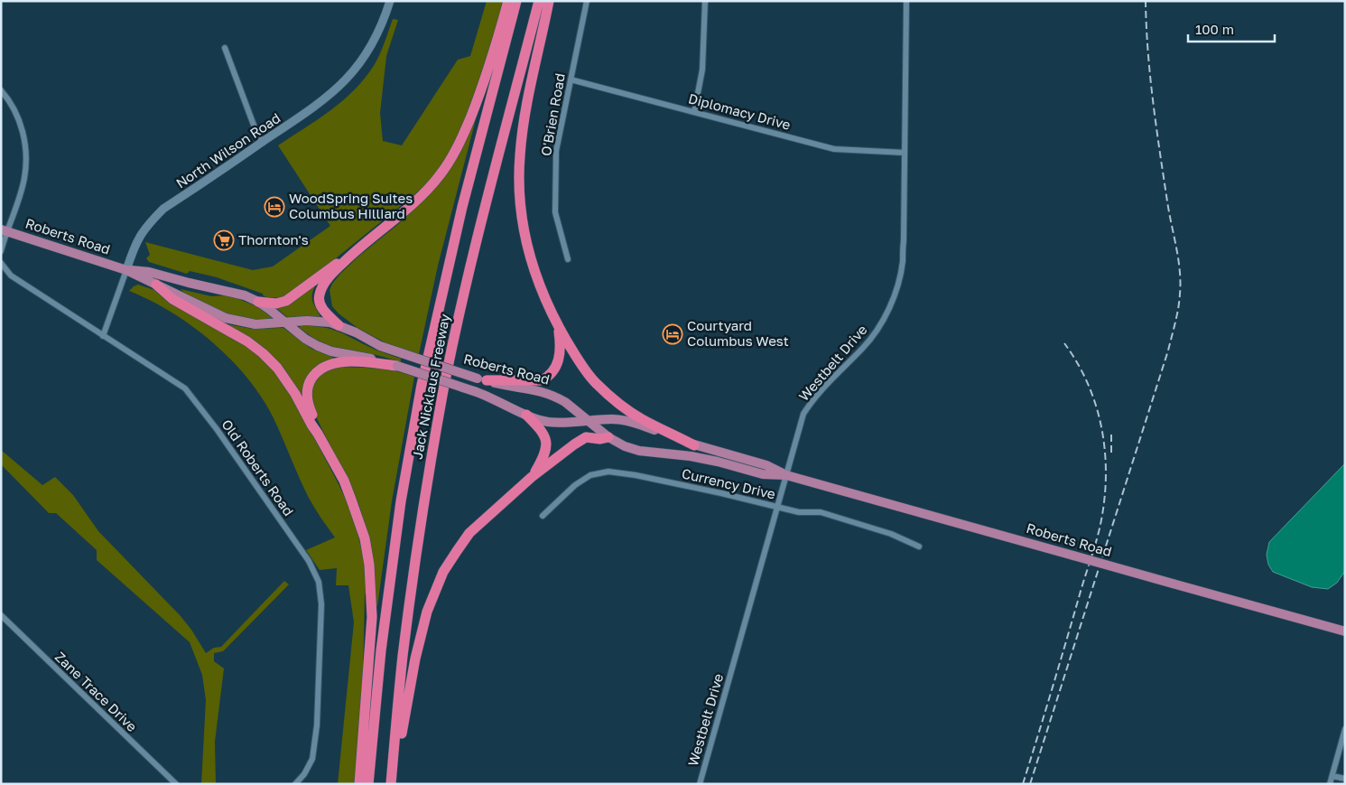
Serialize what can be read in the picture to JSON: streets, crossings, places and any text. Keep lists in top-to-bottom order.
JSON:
{
  "streets": {
    "highway": ["Jack Nicklaus Freeway"],
    "main road": ["North Wilson Road", "Roberts Road"],
    "street": [
      "Diplomacy Drive",
      "O'Brien Road",
      "Westbelt Drive",
      "Old Roberts Road",
      "Currency Drive",
      "Zane Trace Drive"
    ]
  },
  "crossings": [
    ["Diplomacy Drive", "O'Brien Road"],
    ["Diplomacy Drive", "Westbelt Drive"],
    ["North Wilson Road", "Roberts Road"],
    ["North Wilson Road", "Old Roberts Road"],
    ["Roberts Road", "Westbelt Drive"],
    ["Westbelt Drive", "Currency Drive"]
  ],
  "places": {
    "hotel": ["WoodSpring Suites Columbus Hilliard", "Courtyard Columbus West"],
    "supermarket": ["Thornton's"]
  },
  "scale_bar": "100 m"
}
